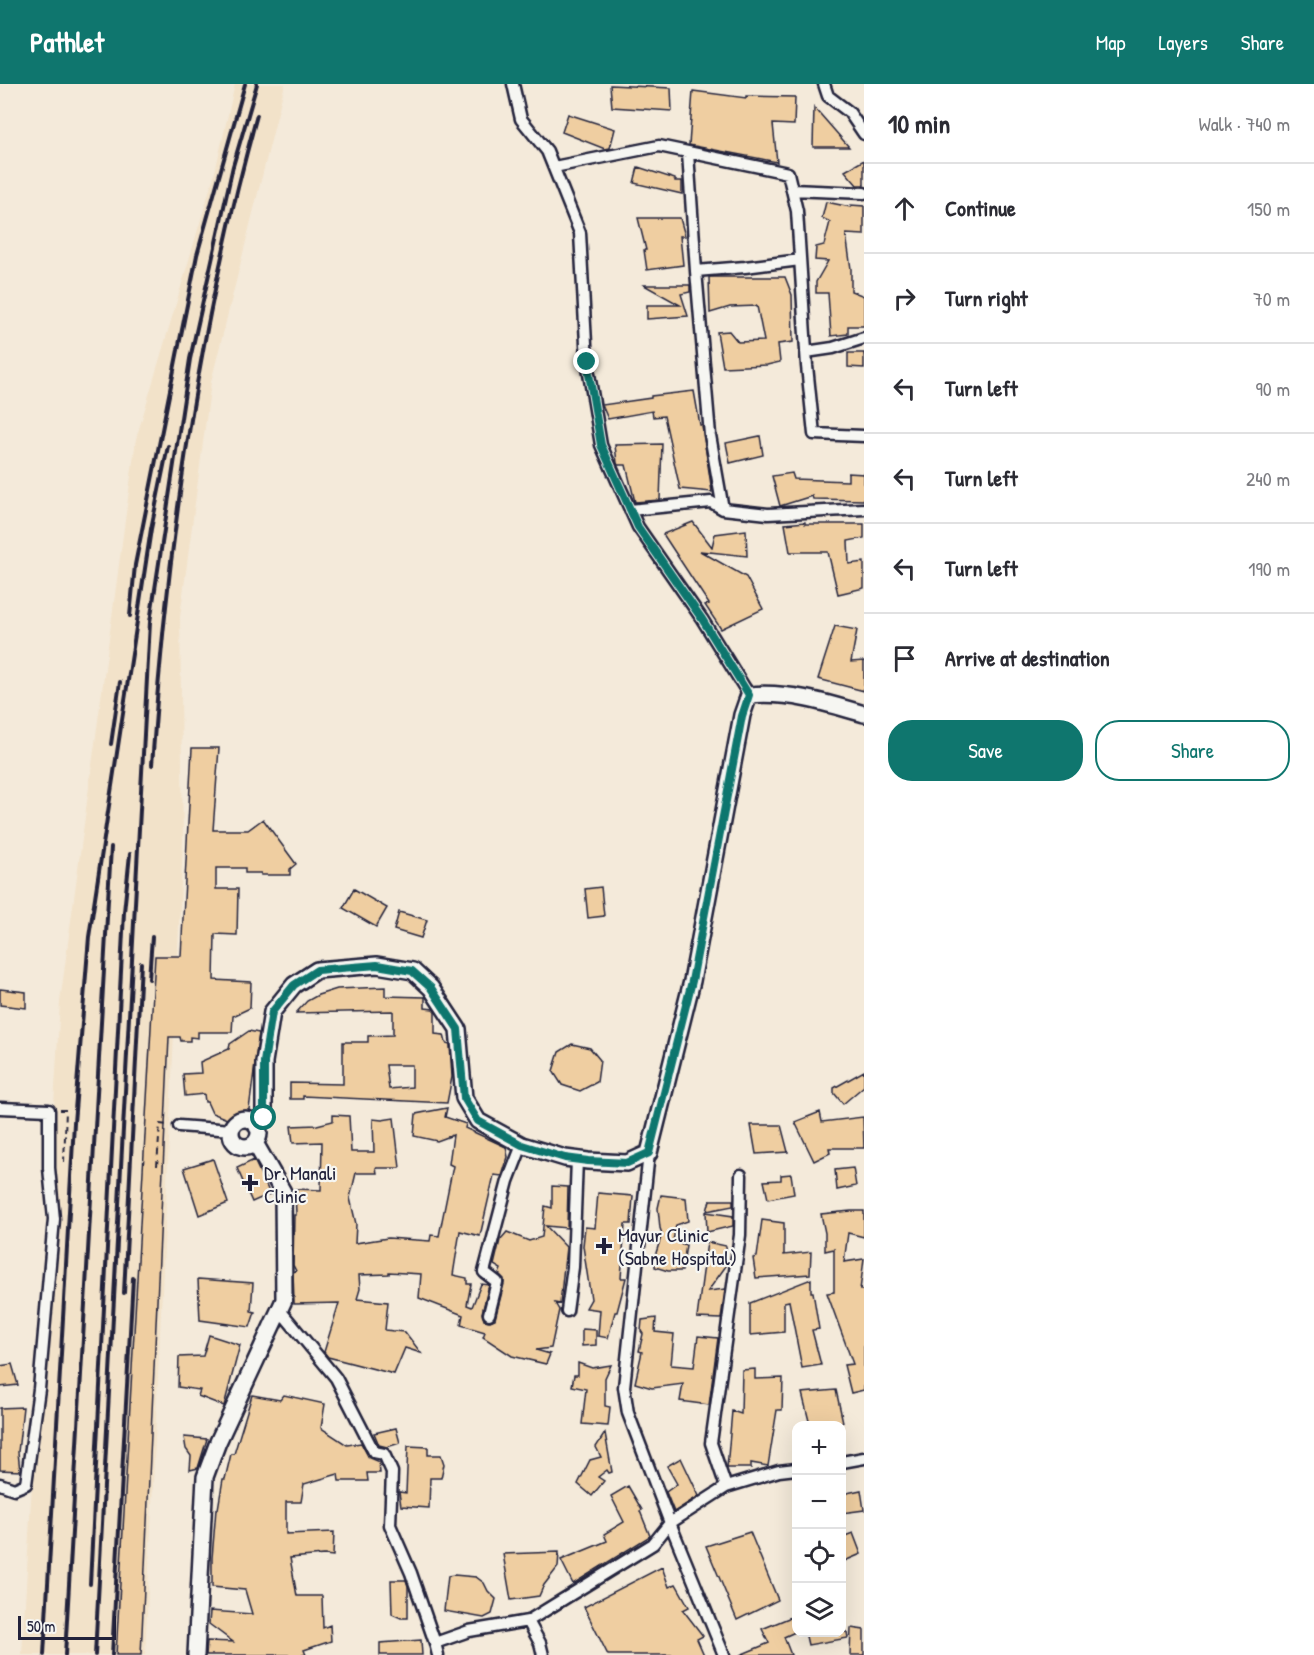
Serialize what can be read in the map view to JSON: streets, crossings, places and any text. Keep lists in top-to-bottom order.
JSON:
{
  "places": {
    "health": ["Dr. Manali Clinic", "Mayur Clinic (Sabne Hospital)"]
  },
  "scale_bar": "50 m",
  "page": {
    "header": "Pathlet",
    "nav": ["Map", "Layers", "Share"],
    "heading": ["10 min", "Walk · 740 m"],
    "list": [
      ["Continue", "150 m"],
      ["Turn right", "70 m"],
      ["Turn left", "90 m"],
      ["Turn left", "240 m"],
      ["Turn left", "190 m"],
      "Arrive at destination"
    ],
    "buttons": ["Save", "Share"],
    "map_buttons": ["+", "−"],
    "scale": "50 m"
  }
}
